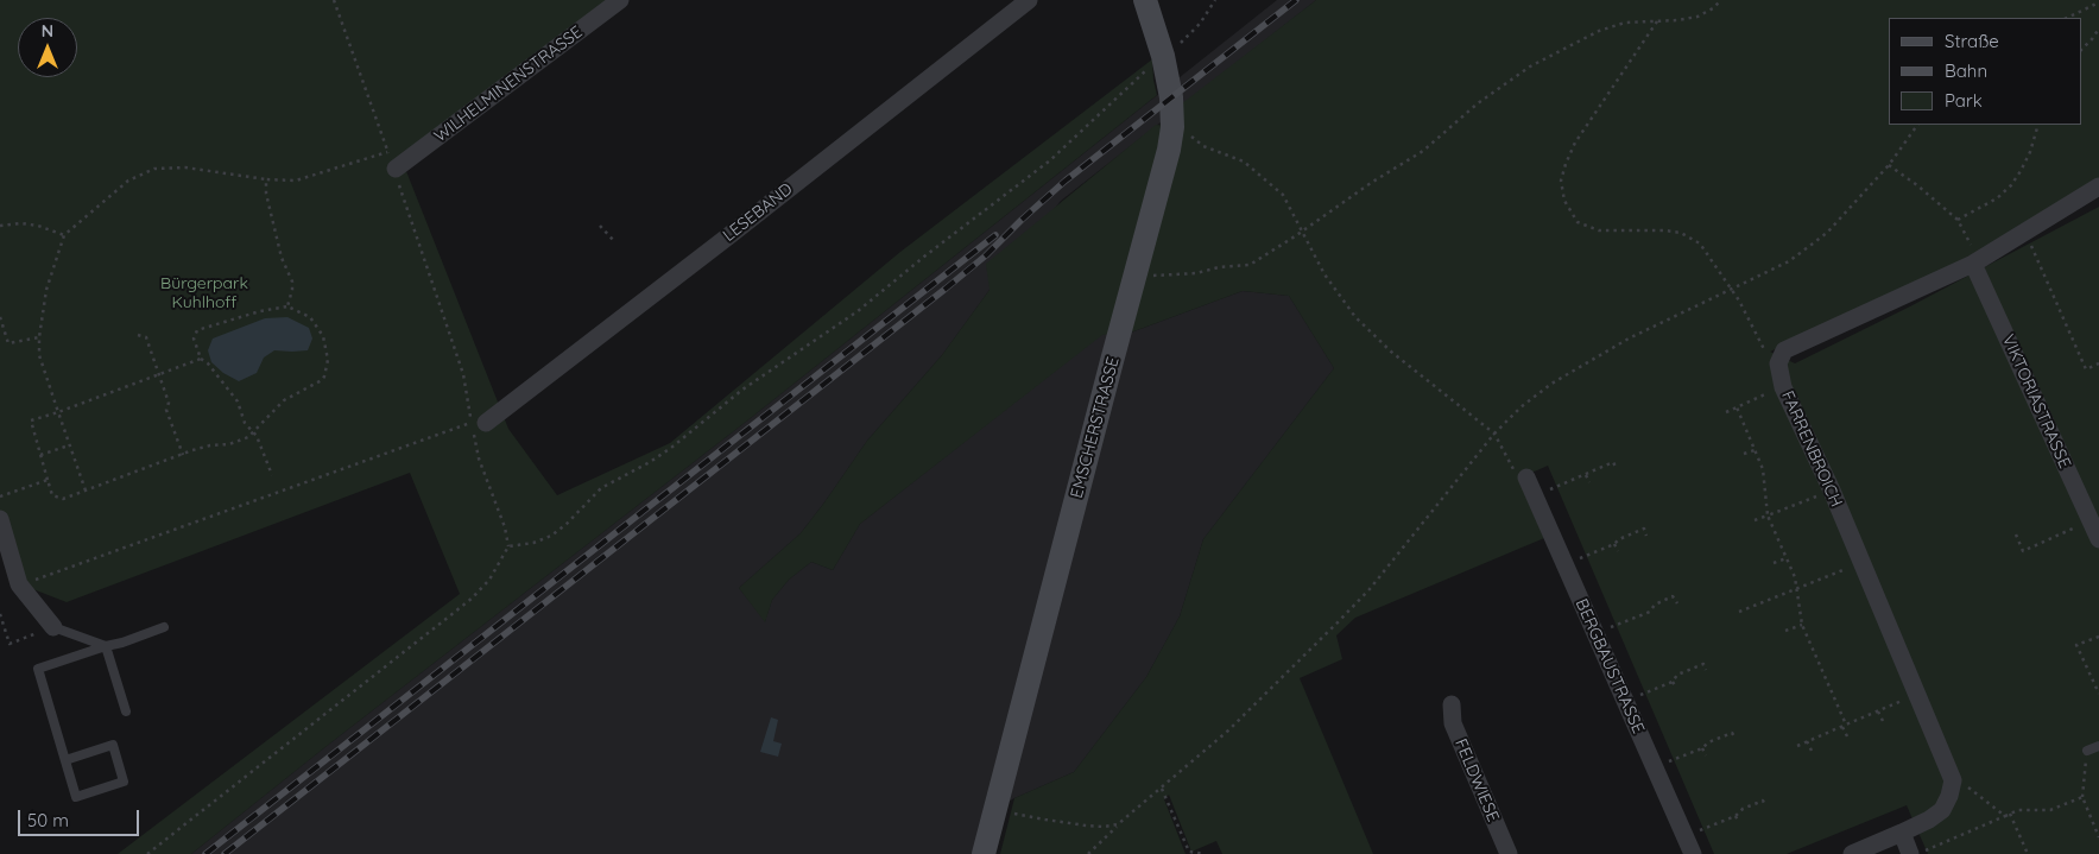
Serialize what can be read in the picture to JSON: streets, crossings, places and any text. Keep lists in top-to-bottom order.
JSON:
{
  "streets": {
    "street": [
      "WILHELMINENSTRASSE",
      "LESEBAND",
      "VIKTORIASTRASSE",
      "EMSCHERSTRASSE",
      "FARRENBROICH",
      "BERGBAUSTRASSE",
      "FELDWIESE"
    ]
  },
  "parks": ["Bürgerpark Kuhlhoff"],
  "legend": ["Straße", "Bahn", "Park"],
  "scale_bar": "50 m",
  "north": "top"
}
